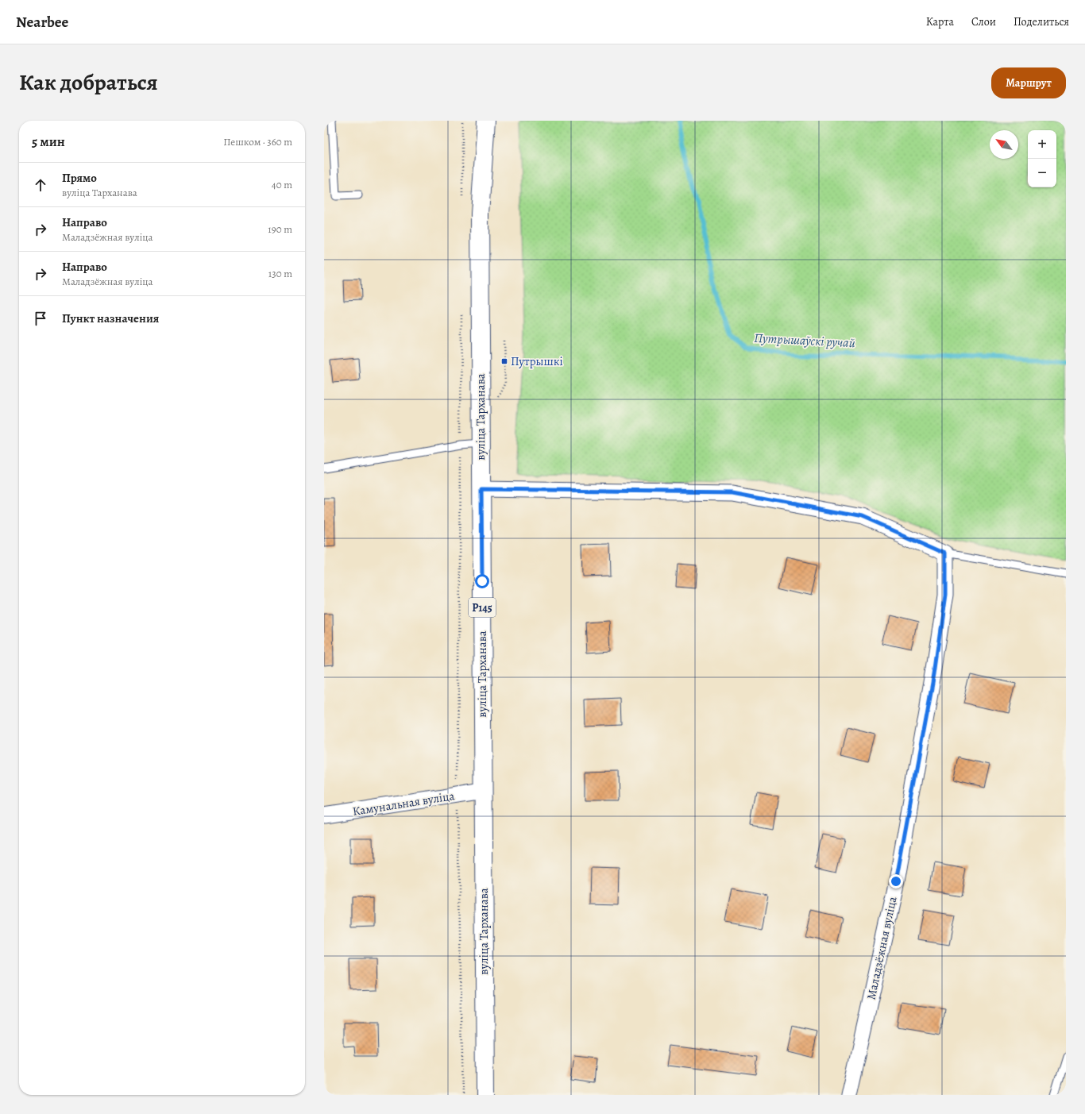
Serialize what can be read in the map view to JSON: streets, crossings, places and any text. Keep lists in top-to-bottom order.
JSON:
{
  "streets": {
    "main road": ["вуліца Тарханава", "Р145"],
    "street": ["Камунальная вуліца", "Маладзёжная вуліца"]
  },
  "crossings": [
    ["вуліца Тарханава", "Камунальная вуліца"]
  ],
  "water": ["Путрышаўскі ручай"],
  "places": {
    "transit": ["Путрышкі"]
  },
  "north": "top left",
  "page": {
    "header": "Nearbee",
    "nav": ["Карта", "Слои", "Поделиться"],
    "title": "Как добраться",
    "buttons": "Маршрут",
    "heading": ["5 мин", "Пешком · 360 m"],
    "map_buttons": ["+", "−"],
    "list": [
      ["Прямо", "вуліца Тарханава", "40 m"],
      ["Направо", "Маладзёжная вуліца", "190 m"],
      ["Направо", "Маладзёжная вуліца", "130 m"],
      "Пункт назначения"
    ]
  }
}
